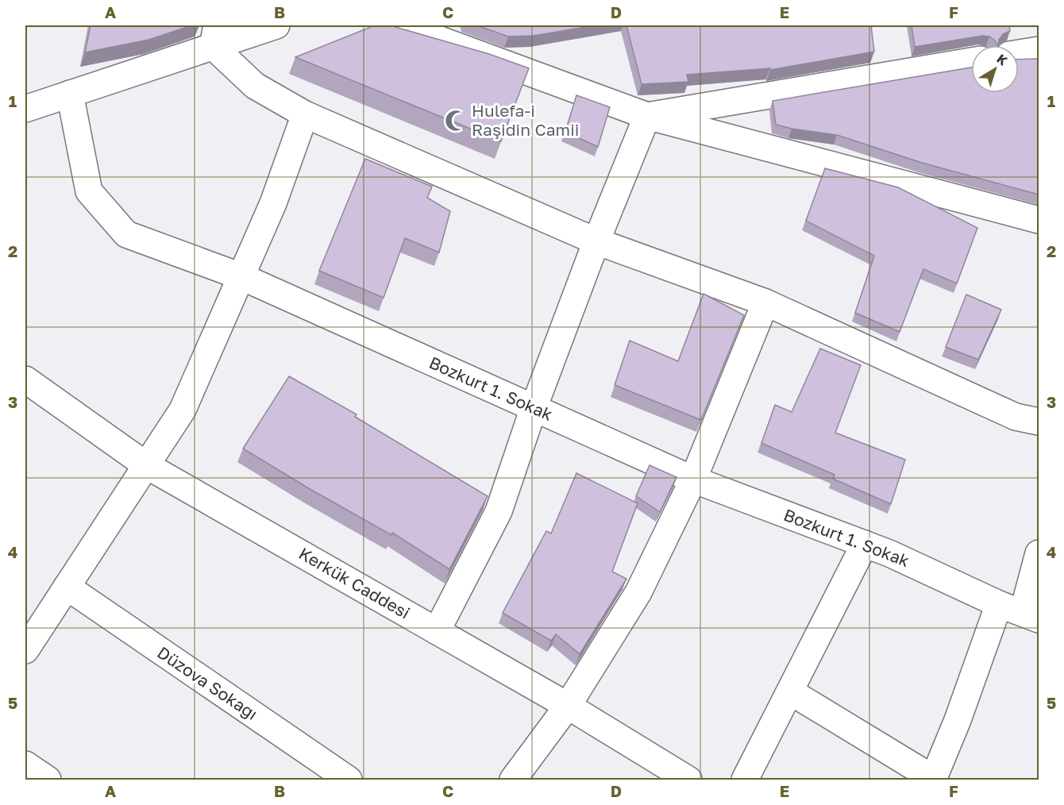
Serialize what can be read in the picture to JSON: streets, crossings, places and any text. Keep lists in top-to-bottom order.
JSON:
{
  "streets": {
    "street": ["Bozkurt 1. Sokak", "Kerkük Caddesi", "Düzova Sokağı"]
  },
  "places": {
    "mosque": ["Hulefa-i Raşidin Camii"]
  },
  "north": "top right",
  "grid": {
    "columns": [
      "A",
      "B",
      "C",
      "D",
      "E",
      "F"
    ],
    "rows": [
      "1",
      "2",
      "3",
      "4",
      "5"
    ]
  }
}
